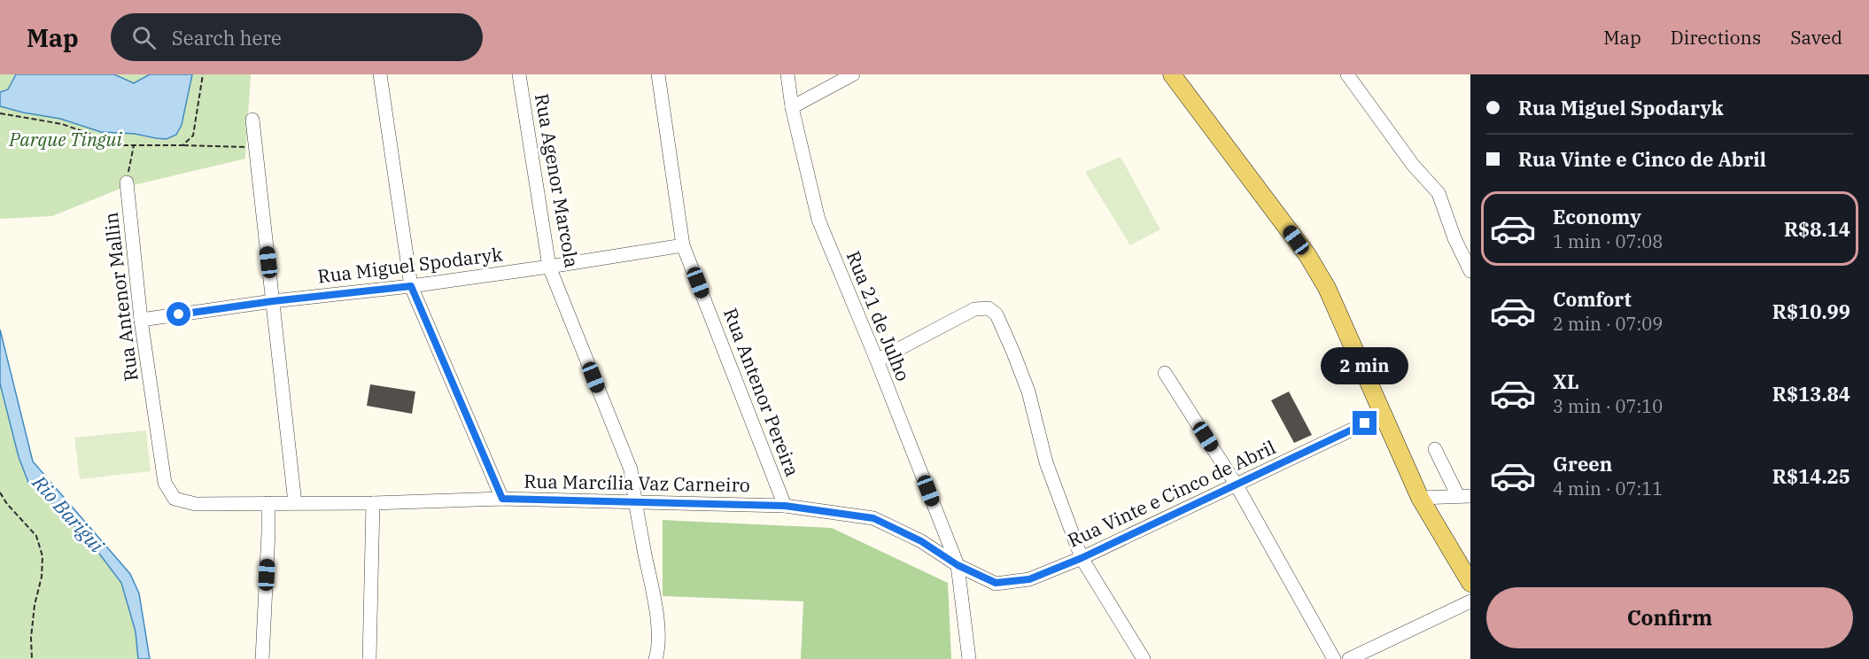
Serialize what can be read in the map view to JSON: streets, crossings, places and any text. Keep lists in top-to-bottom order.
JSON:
{
  "streets": {
    "street": [
      "Rua Agenor Marcola",
      "Rua Miguel Spodaryk",
      "Rua Antenor Mallin",
      "Rua 21 de Julho",
      "Rua Antenor Pereira",
      "Rua Marcília Vaz Carneiro",
      "Rua Vinte e Cinco de Abril"
    ]
  },
  "crossings": [
    ["Rua Agenor Marcola", "Rua Miguel Spodaryk"],
    ["Rua Agenor Marcola", "Rua Marcília Vaz Carneiro"],
    ["Rua Miguel Spodaryk", "Rua Antenor Mallin"],
    ["Rua Miguel Spodaryk", "Rua Antenor Pereira"],
    ["Rua Antenor Mallin", "Rua Marcília Vaz Carneiro"],
    ["Rua 21 de Julho", "Rua Marcília Vaz Carneiro"],
    ["Rua Antenor Pereira", "Rua Marcília Vaz Carneiro"],
    ["Rua Marcília Vaz Carneiro", "Rua Vinte e Cinco de Abril"]
  ],
  "water": ["Rio Barigui"],
  "parks": ["Parque Tingui"],
  "page": {
    "header": "Map",
    "search": "Search here",
    "nav": ["Map", "Directions", "Saved"],
    "banner": ["Rua Miguel Spodaryk", "Rua Vinte e Cinco de Abril"],
    "list": [
      {
        "name": "Economy",
        "note": "1 min · 07:08",
        "value": "R$8.14"
      },
      {
        "name": "Comfort",
        "note": "2 min · 07:09",
        "value": "R$10.99"
      },
      {
        "name": "XL",
        "note": "3 min · 07:10",
        "value": "R$13.84"
      },
      {
        "name": "Green",
        "note": "4 min · 07:11",
        "value": "R$14.25"
      }
    ],
    "bubble": "2 min",
    "buttons": "Confirm"
  }
}
